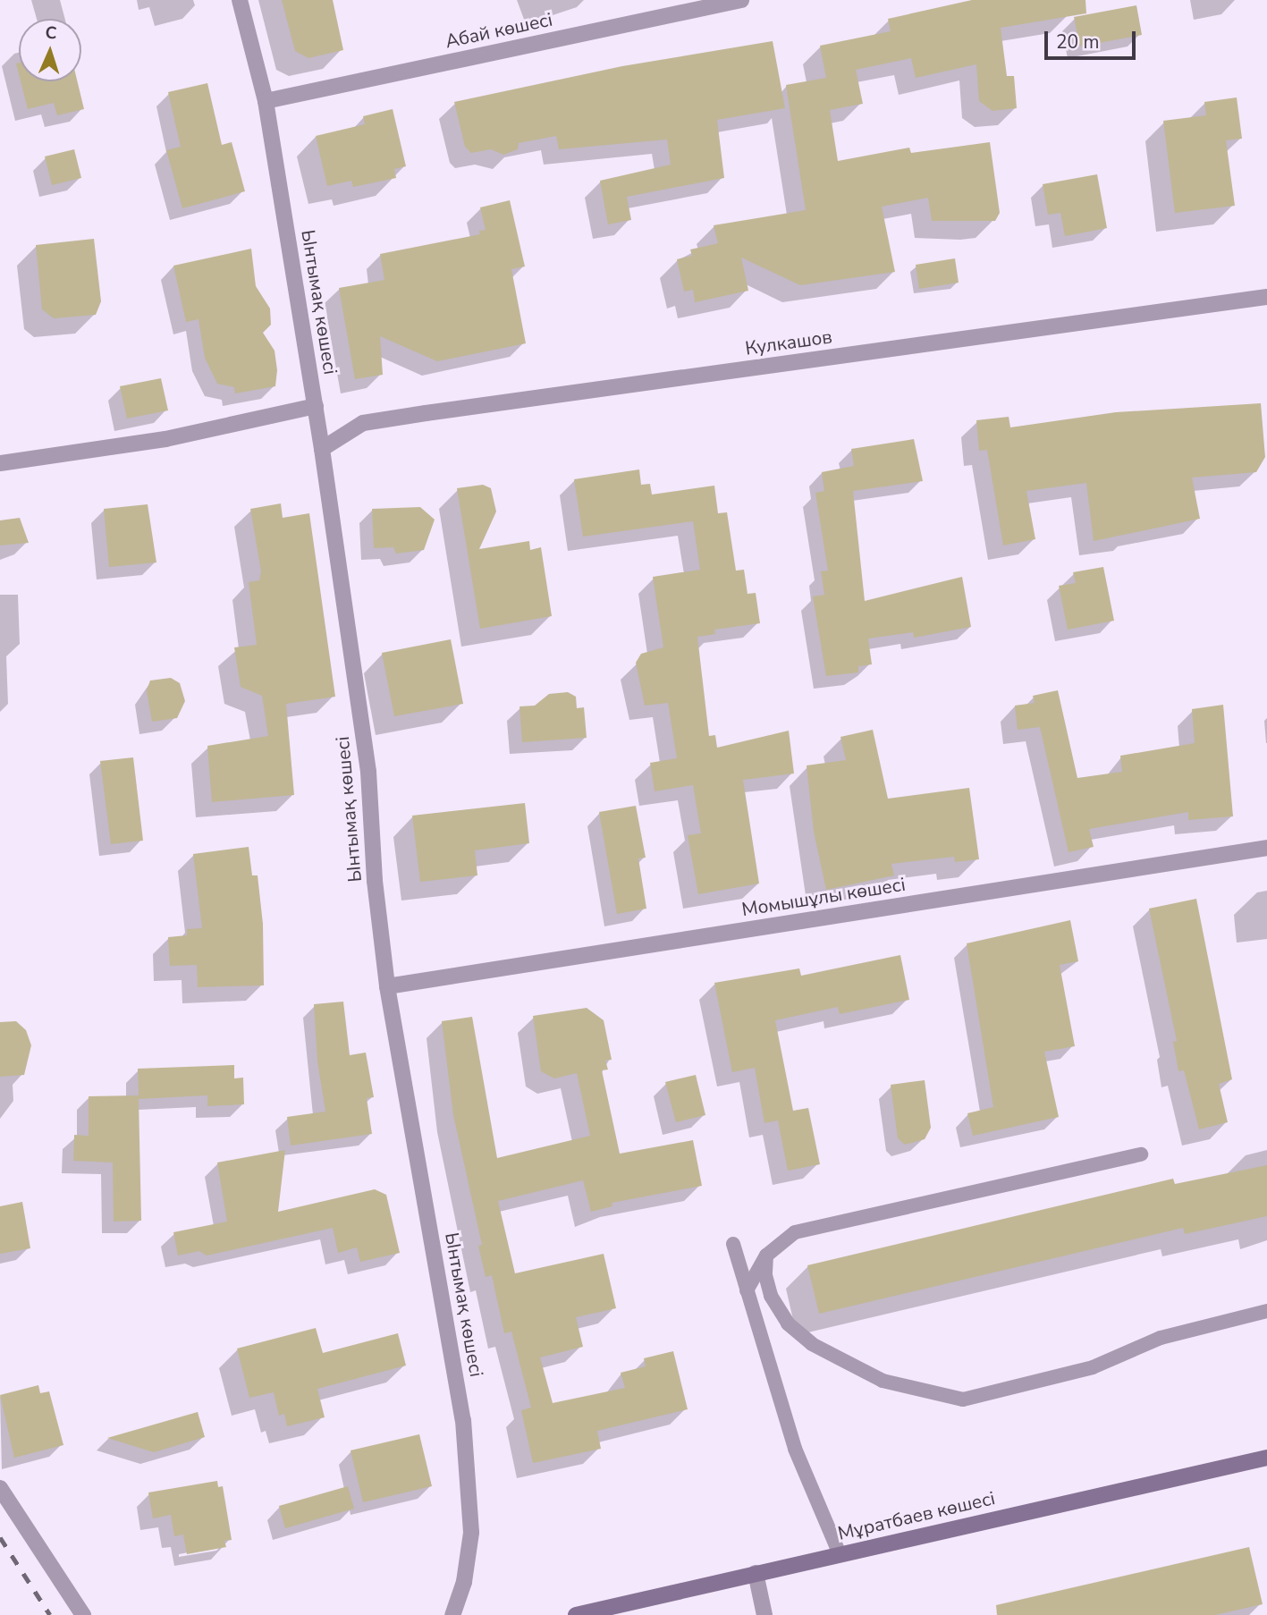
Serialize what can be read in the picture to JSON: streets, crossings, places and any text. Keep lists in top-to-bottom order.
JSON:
{
  "streets": {
    "street": [
      "Абай көшесі",
      "Ынтымақ көшесі",
      "Кулкашов",
      "Момышұлы көшесі",
      "Мұратбаев көшесі"
    ]
  },
  "crossings": [
    ["Абай көшесі", "Ынтымақ көшесі"],
    ["Ынтымақ көшесі", "Кулкашов"],
    ["Ынтымақ көшесі", "Момышұлы көшесі"]
  ],
  "scale_bar": "20 m",
  "north": "top"
}
